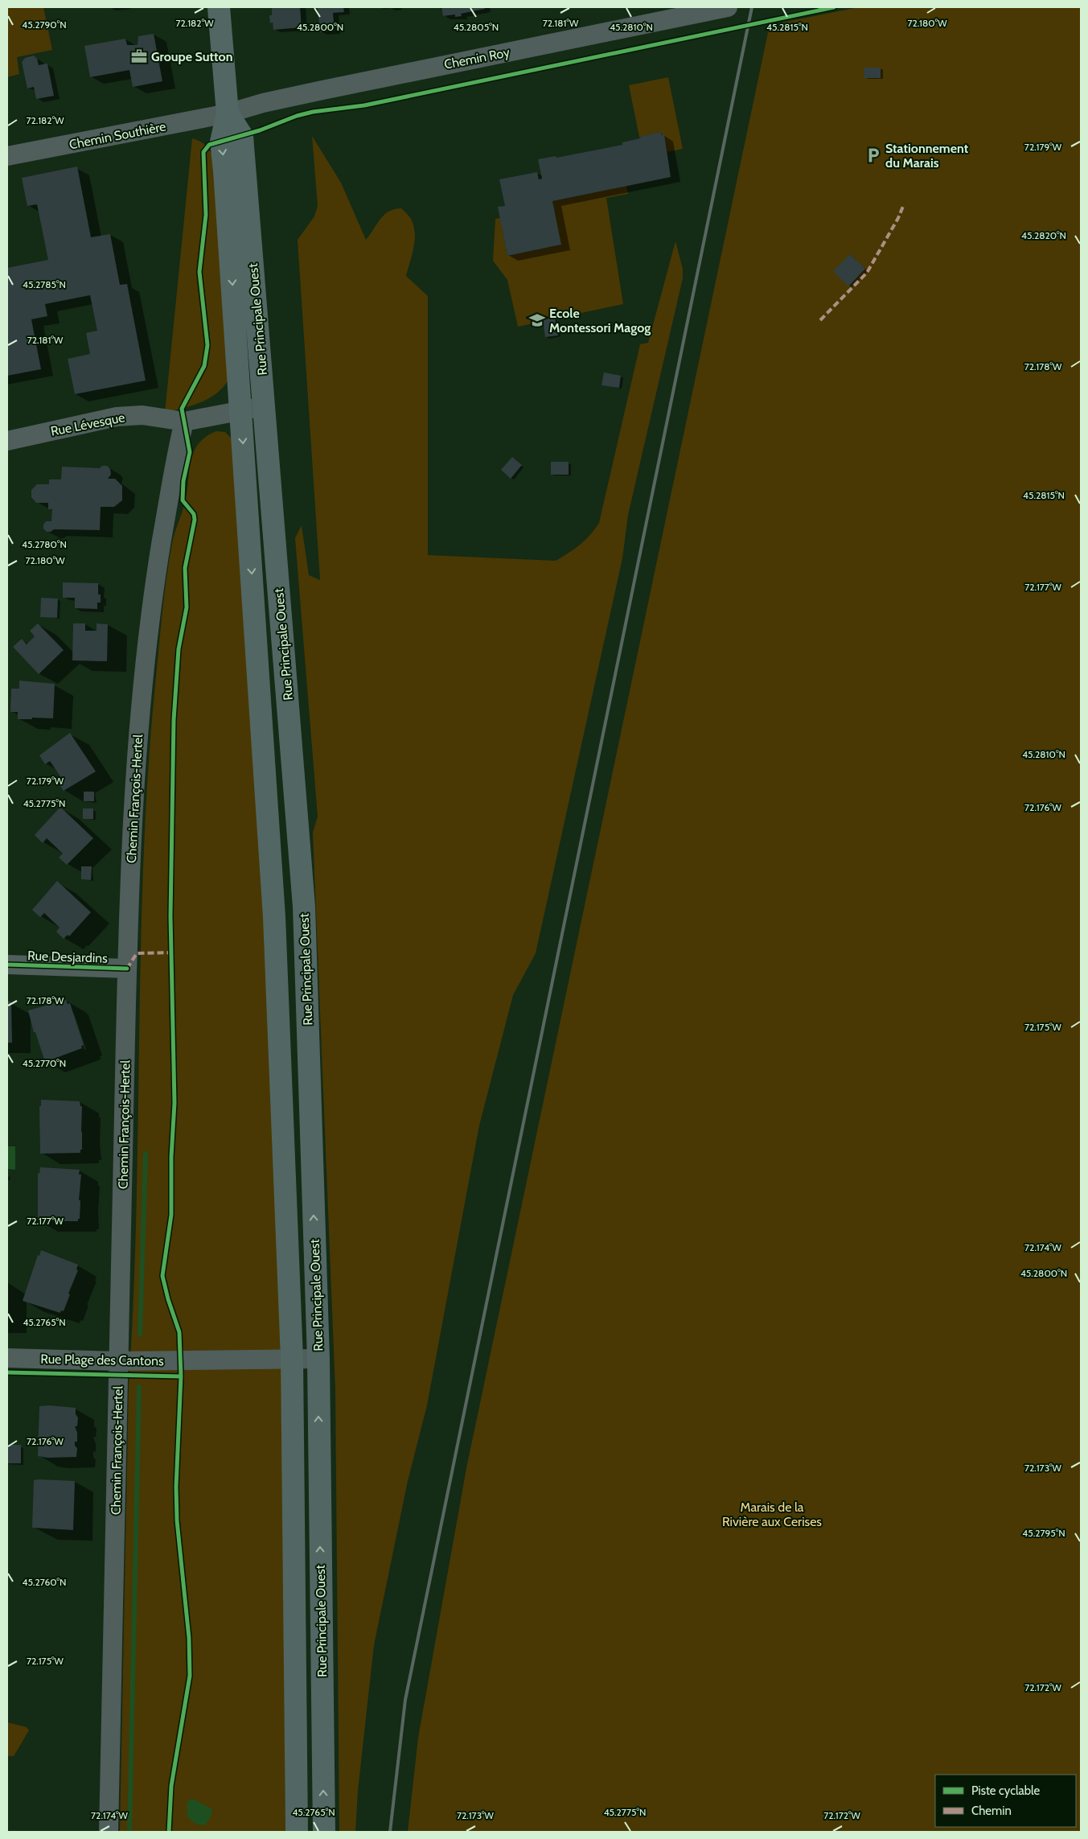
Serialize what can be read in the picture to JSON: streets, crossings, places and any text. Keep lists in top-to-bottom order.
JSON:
{
  "streets": {
    "main road": ["Rue Principale Ouest"],
    "street": [
      "Chemin Roy",
      "Chemin Southière",
      "Rue Lévesque",
      "Chemin François-Hertel",
      "Rue Desjardins",
      "Rue Plage des Cantons"
    ]
  },
  "crossings": [
    ["Chemin Roy", "Chemin Southière"],
    ["Chemin Roy", "Rue Principale Ouest"],
    ["Chemin Southière", "Rue Principale Ouest"],
    ["Rue Principale Ouest", "Rue Lévesque"],
    ["Rue Principale Ouest", "Rue Plage des Cantons"],
    ["Rue Lévesque", "Chemin François-Hertel"],
    ["Chemin François-Hertel", "Rue Desjardins"],
    ["Chemin François-Hertel", "Rue Plage des Cantons"]
  ],
  "parks": ["Marais de la Rivière aux Cerises"],
  "places": {
    "office": ["Groupe Sutton"],
    "parking": ["Stationnement du Marais"],
    "school or university": ["Ecole Montessori Magog"]
  },
  "legend": ["Piste cyclable", "Chemin"],
  "coordinates": [
    "72.182°W",
    "72.181°W",
    "72.180°W",
    "45.2790°N",
    "45.2800°N",
    "45.2805°N",
    "45.2810°N",
    "45.2815°N",
    "72.179°W",
    "45.2820°N",
    "45.2785°N",
    "72.178°W",
    "45.2780°N",
    "72.177°W",
    "45.2775°N",
    "72.176°W",
    "72.175°W",
    "45.2770°N",
    "72.174°W",
    "45.2765°N",
    "72.173°W",
    "45.2795°N",
    "45.2760°N",
    "72.172°W"
  ]
}
